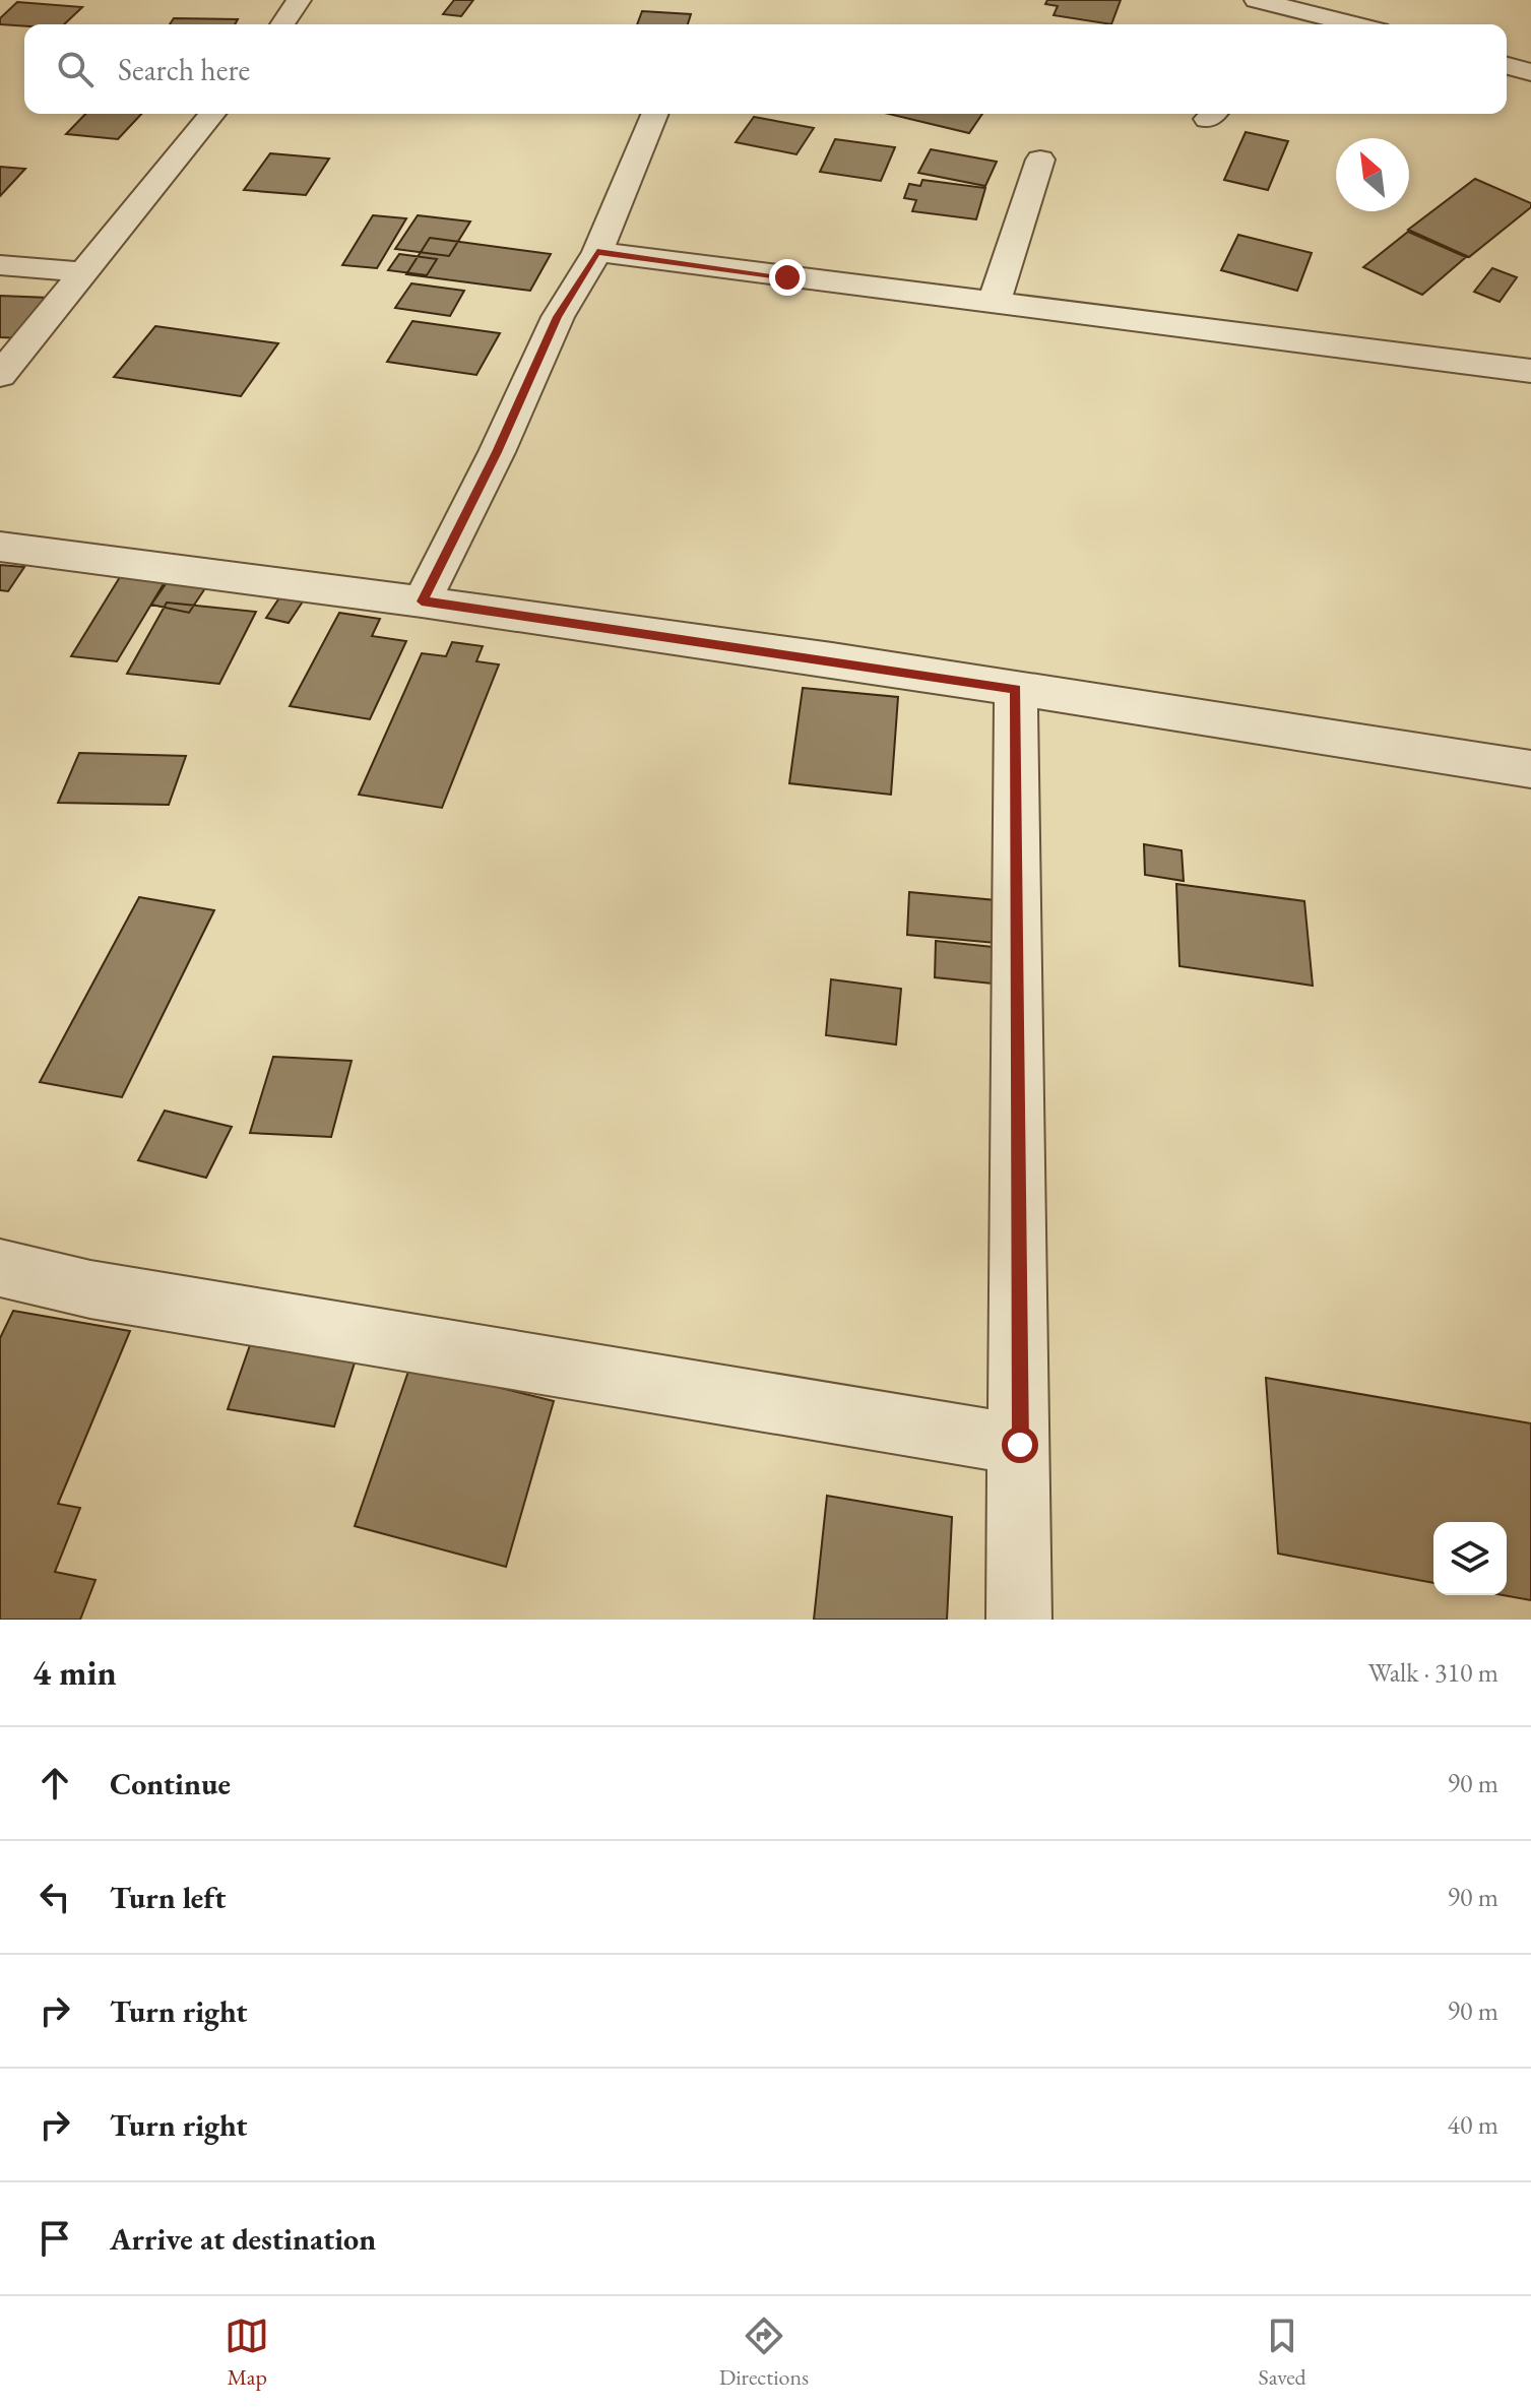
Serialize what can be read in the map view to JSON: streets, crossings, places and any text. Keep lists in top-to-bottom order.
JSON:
{
  "north": "top left",
  "page": {
    "search": "Search here",
    "heading": ["4 min", "Walk · 310 m"],
    "list": [
      ["Continue", "90 m"],
      ["Turn left", "90 m"],
      ["Turn right", "90 m"],
      ["Turn right", "40 m"],
      "Arrive at destination"
    ],
    "nav": ["Map", "Directions", "Saved"]
  }
}
